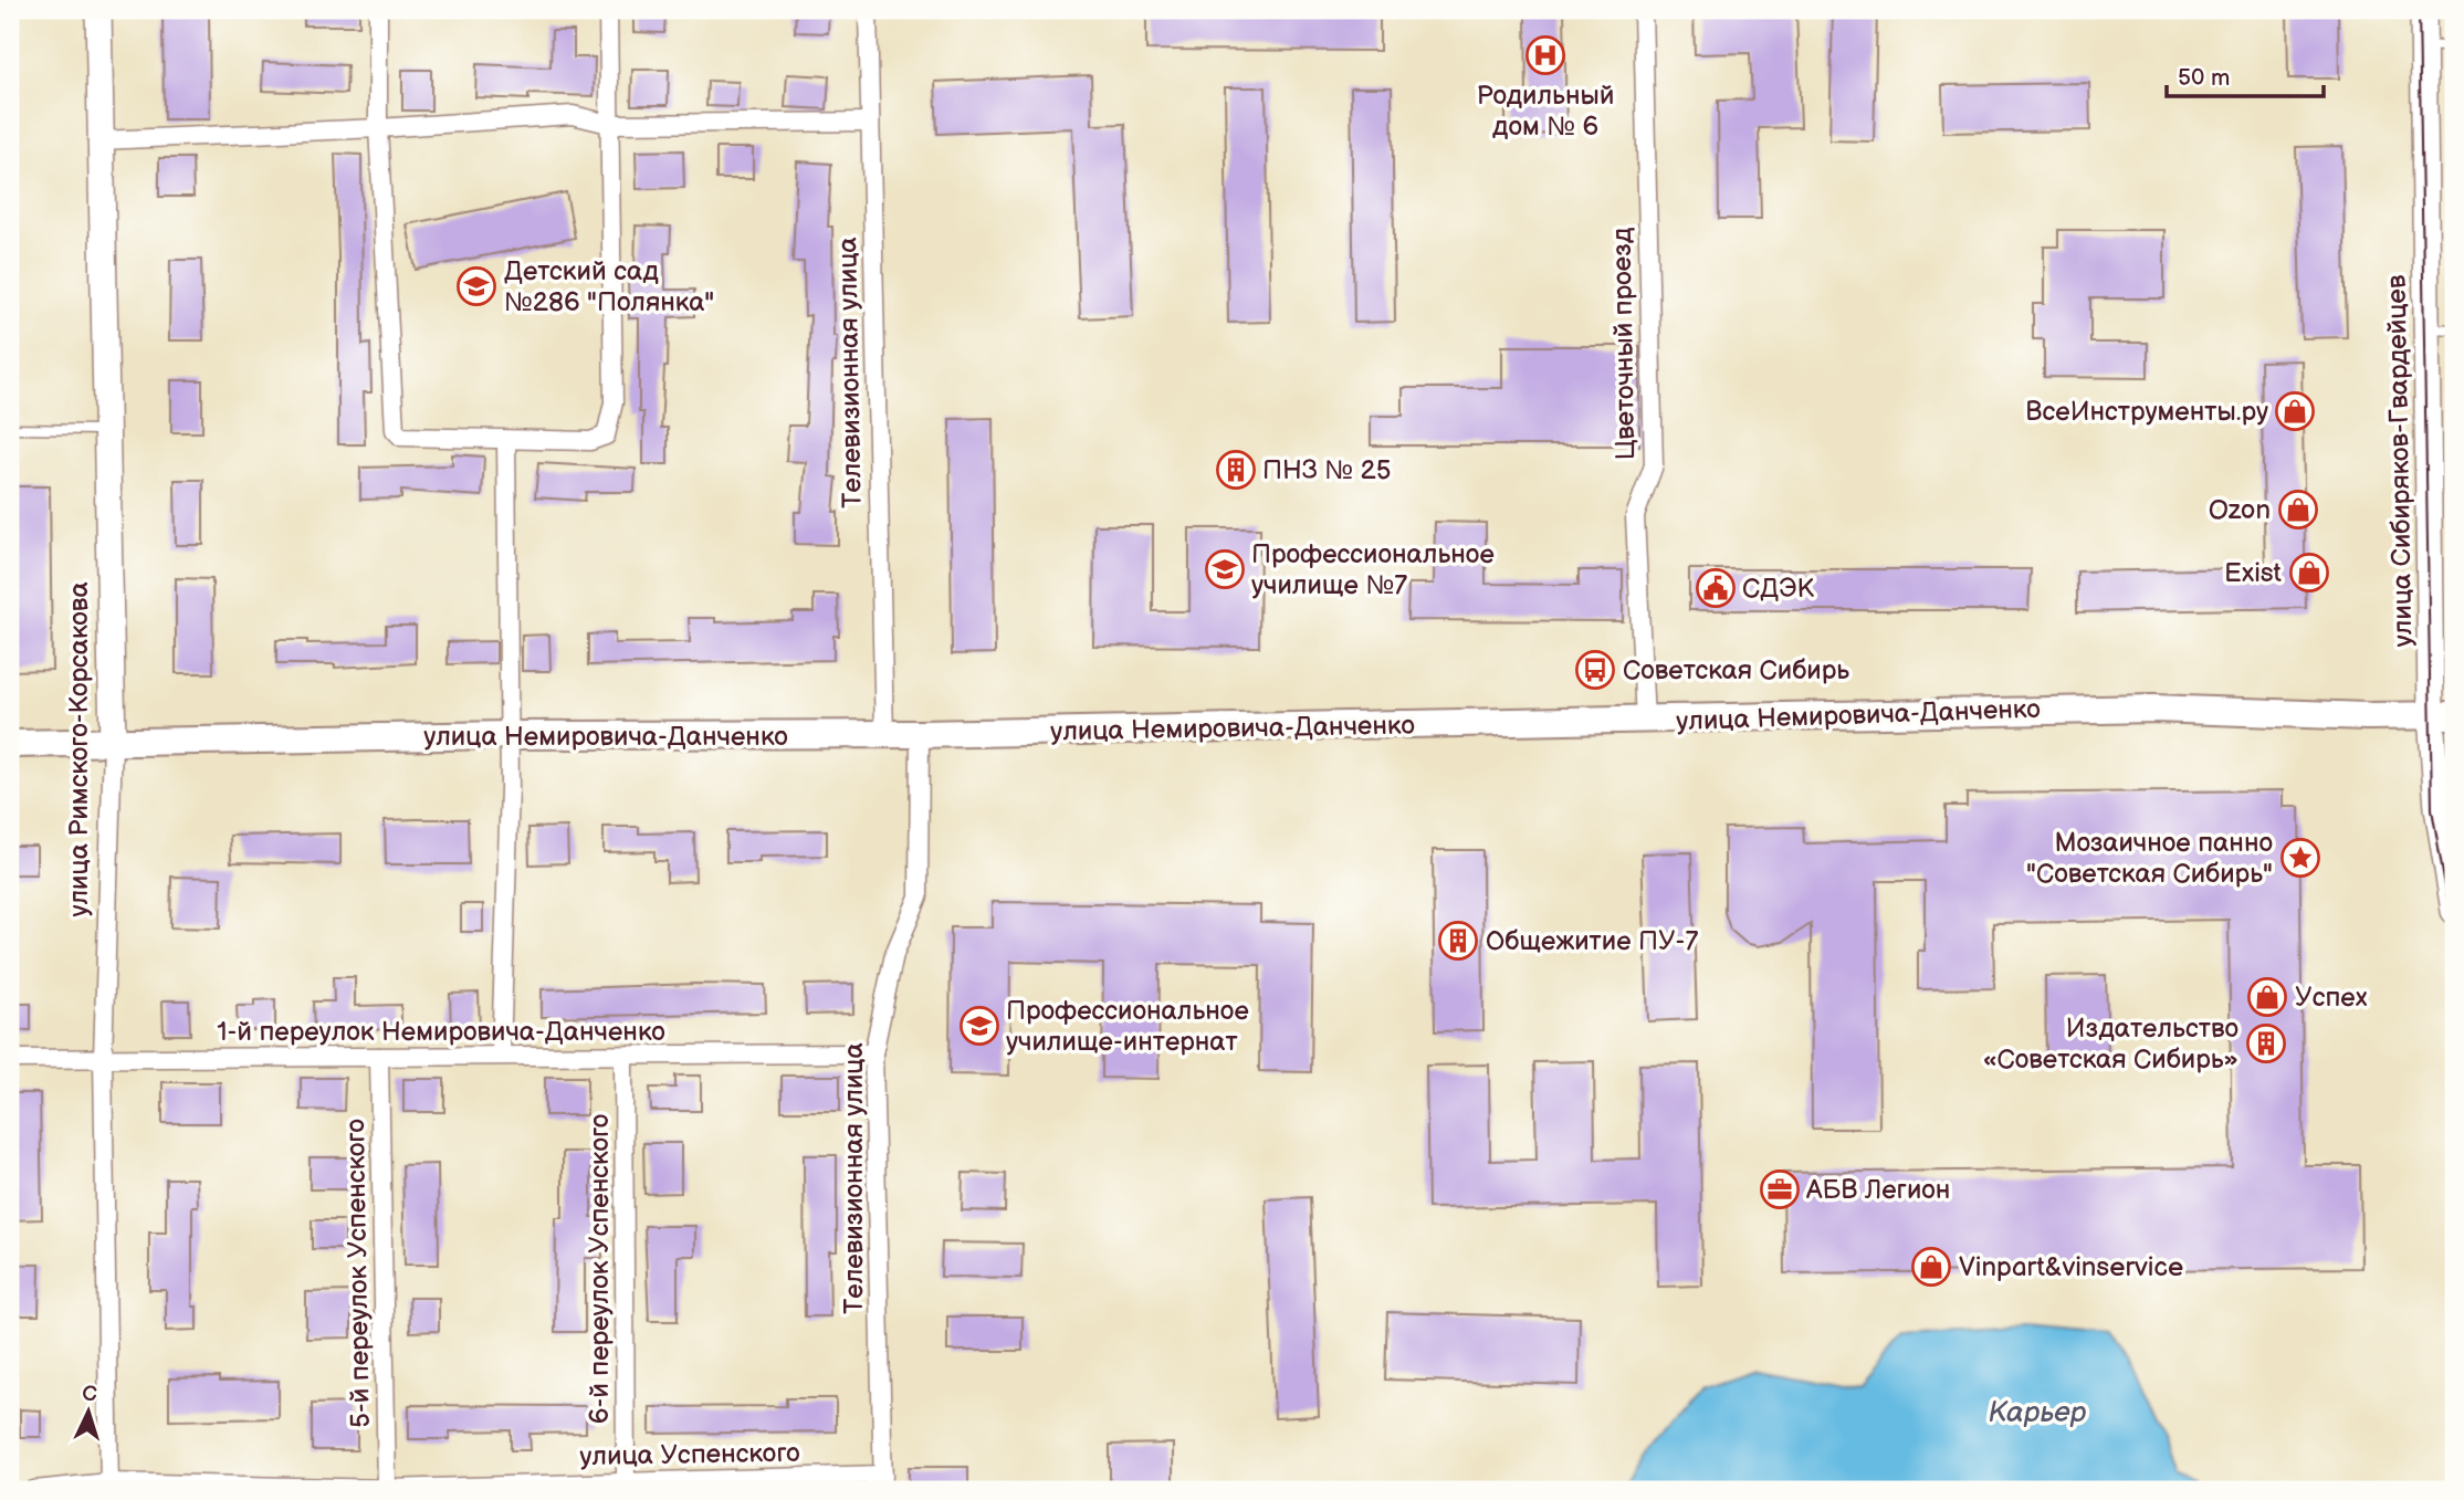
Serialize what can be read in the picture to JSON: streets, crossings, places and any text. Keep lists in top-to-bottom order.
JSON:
{
  "streets": {
    "main road": ["улица Сибиряков-Гвардейцев", "улица Немировича-Данченко", "улица Римского-Корсакова"],
    "street": [
      "Цветочный проезд",
      "Телевизионная улица",
      "1-й переулок Немировича-Данченко",
      "6-й переулок Успенского",
      "5-й переулок Успенского",
      "улица Успенского"
    ]
  },
  "crossings": [
    ["Цветочный проезд", "улица Немировича-Данченко"],
    ["Телевизионная улица", "улица Немировича-Данченко"],
    ["Телевизионная улица", "1-й переулок Немировича-Данченко"],
    ["Телевизионная улица", "улица Успенского"],
    ["улица Сибиряков-Гвардейцев", "улица Немировича-Данченко"],
    ["улица Немировича-Данченко", "улица Римского-Корсакова"],
    ["улица Римского-Корсакова", "1-й переулок Немировича-Данченко"],
    ["улица Римского-Корсакова", "улица Успенского"],
    ["1-й переулок Немировича-Данченко", "6-й переулок Успенского"],
    ["1-й переулок Немировича-Данченко", "5-й переулок Успенского"],
    ["6-й переулок Успенского", "улица Успенского"],
    ["5-й переулок Успенского", "улица Успенского"]
  ],
  "water": ["Карьер"],
  "places": {
    "hospital": ["Родильный дом № 6"],
    "school or university": ["Детский сад №286 \"Полянка\"", "Профессиональное училище №7", "Профессиональное училище-интернат"],
    "shop": [
      "ВсеИнструменты.ру",
      "Ozon",
      "Exist",
      "Успех",
      "Vinpart&vinservice"
    ],
    "building": ["ПНЗ № 25", "Общежитие ПУ-7", "Издательство «Советская Сибирь»"],
    "public building": ["СДЭК"],
    "bus stop": ["Советская Сибирь"],
    "place": ["Мозаичное панно \"Советская Сибирь\""],
    "office": ["АБВ Легион"]
  },
  "scale_bar": "50 m",
  "north": "top"
}
